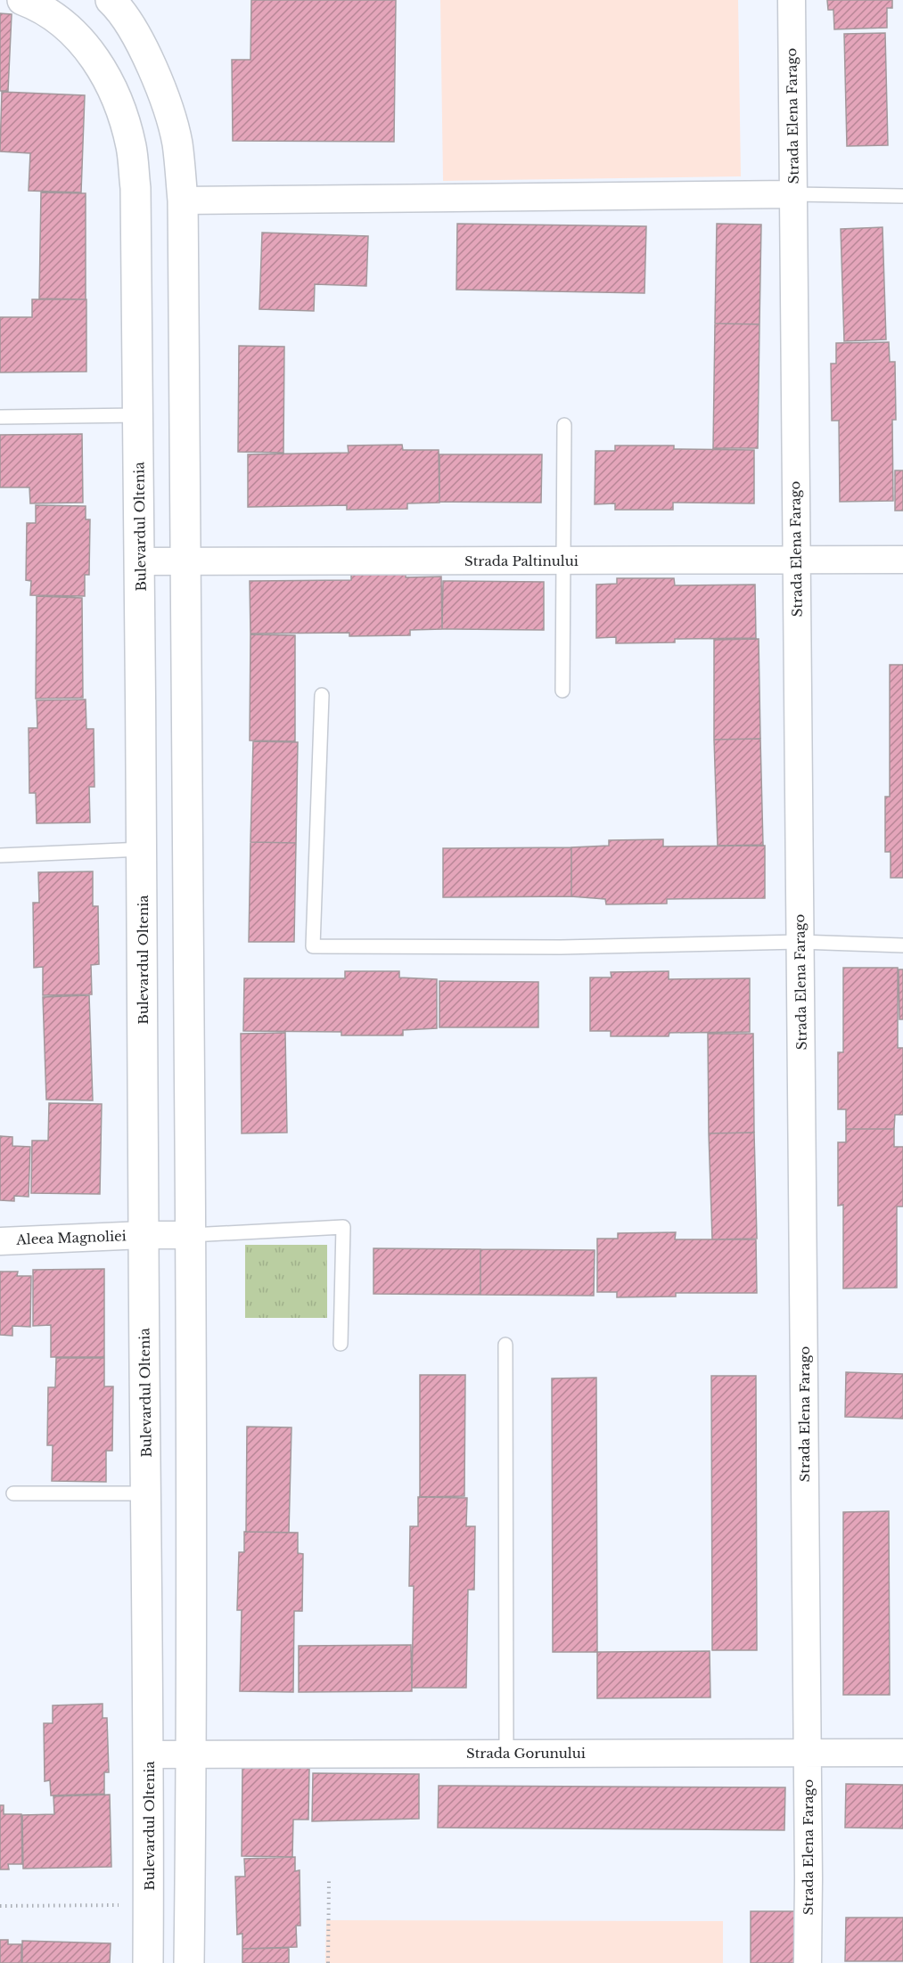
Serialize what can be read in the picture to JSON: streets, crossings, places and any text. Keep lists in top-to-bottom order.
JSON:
{
  "streets": {
    "street": [
      "Strada Elena Farago",
      "Bulevardul Oltenia",
      "Strada Paltinului",
      "Aleea Magnoliei",
      "Strada Gorunului"
    ]
  },
  "crossings": [
    ["Strada Elena Farago", "Strada Paltinului"],
    ["Strada Elena Farago", "Strada Gorunului"],
    ["Bulevardul Oltenia", "Strada Paltinului"],
    ["Bulevardul Oltenia", "Aleea Magnoliei"],
    ["Bulevardul Oltenia", "Strada Gorunului"]
  ]
}
